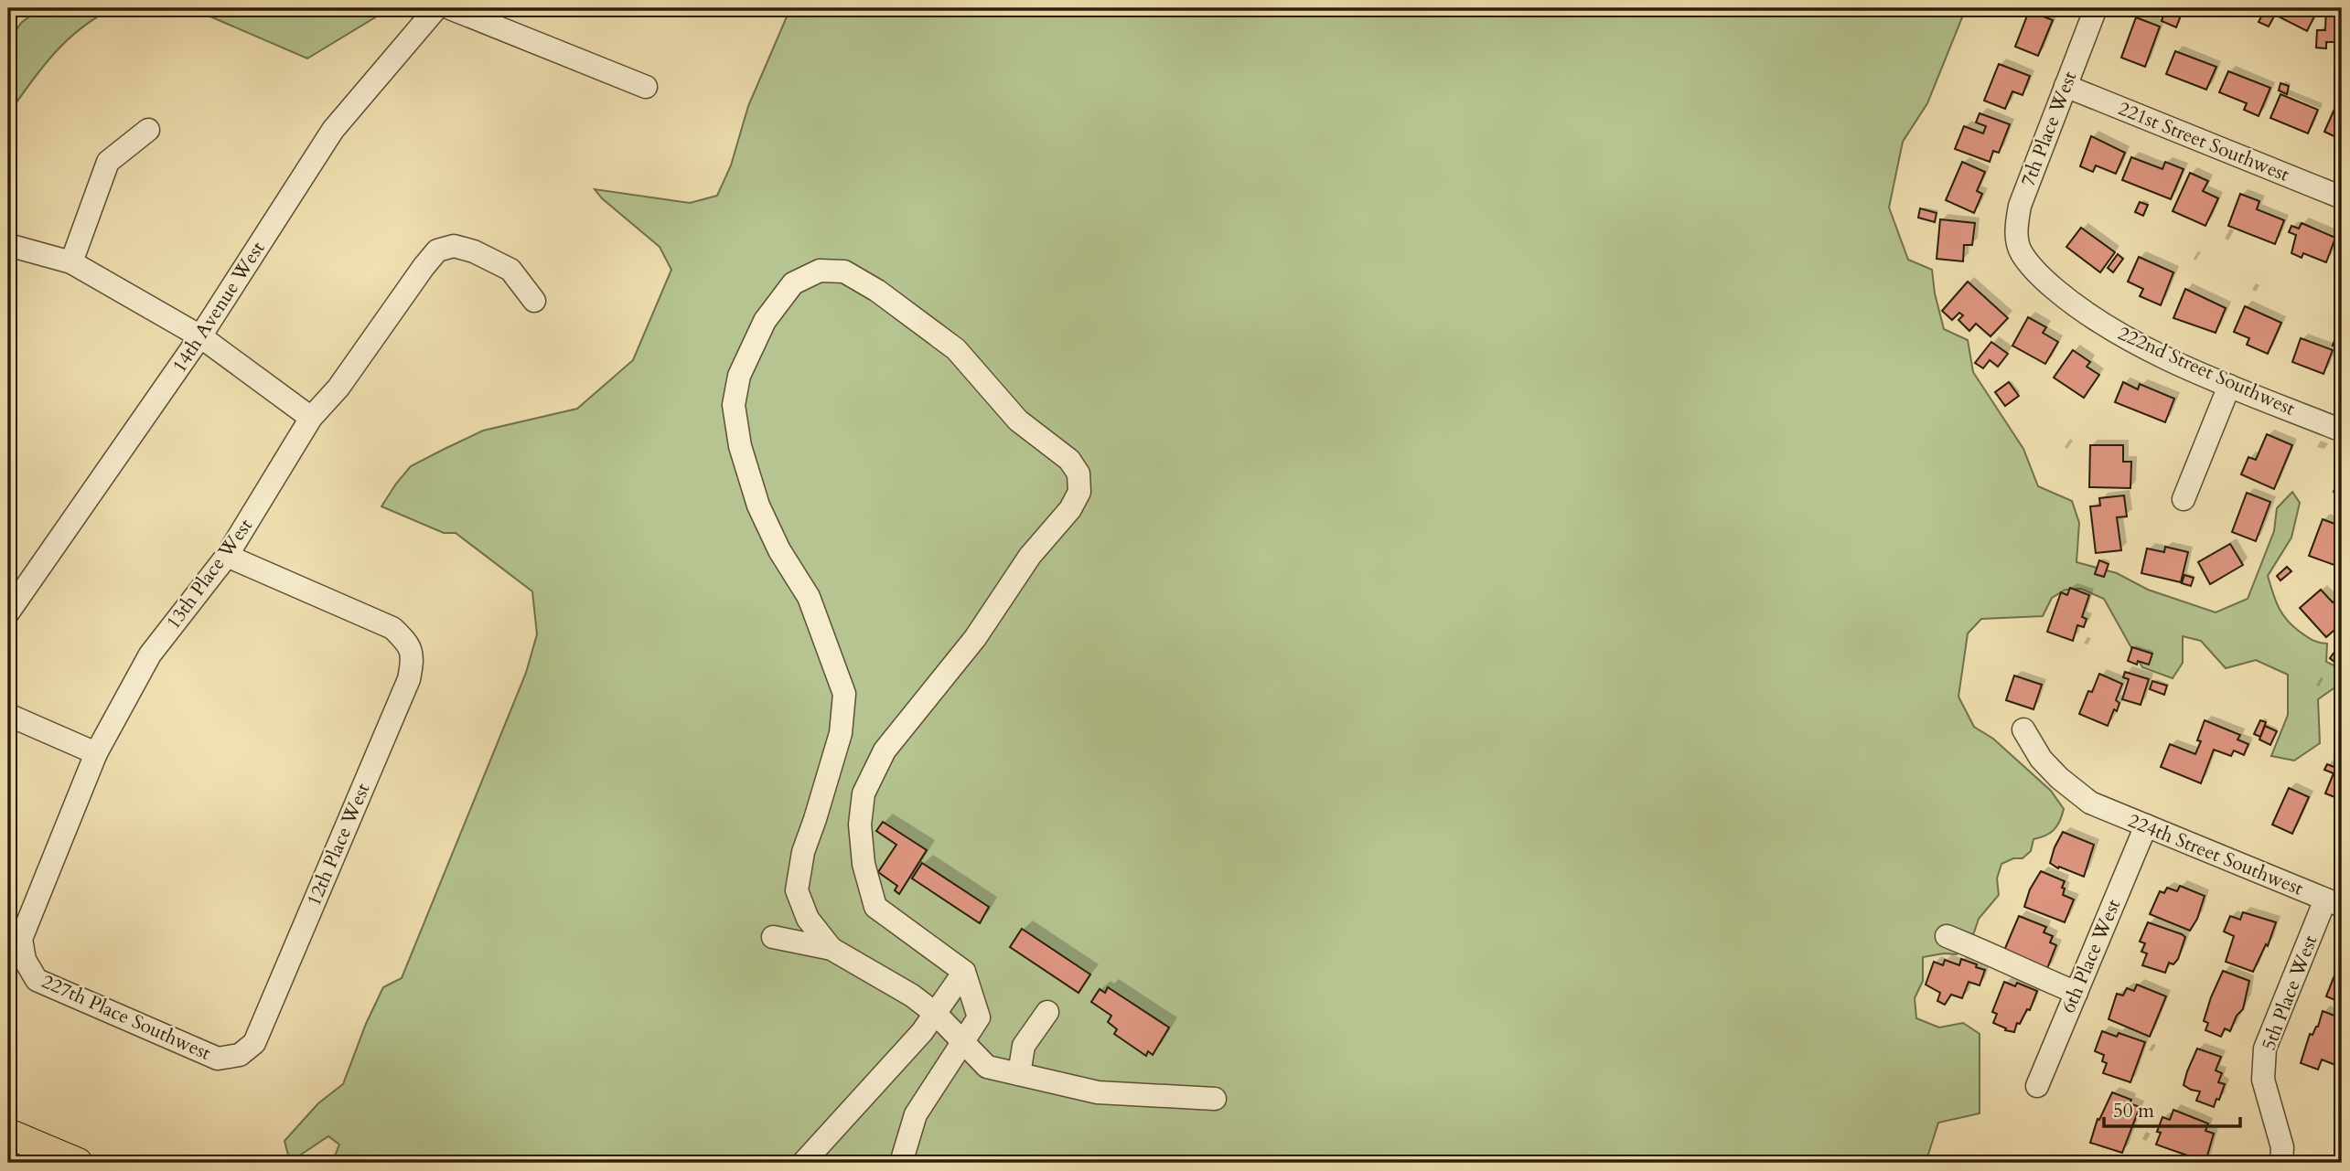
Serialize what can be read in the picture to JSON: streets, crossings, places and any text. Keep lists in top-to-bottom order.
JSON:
{
  "streets": {
    "street": [
      "7th Place West",
      "221st Street Southwest",
      "14th Avenue West",
      "222nd Street Southwest",
      "13th Place West",
      "12th Place West",
      "224th Street Southwest",
      "6th Place West",
      "5th Place West",
      "227th Place Southwest"
    ]
  },
  "crossings": [
    ["7th Place West", "221st Street Southwest"],
    ["7th Place West", "222nd Street Southwest"],
    ["13th Place West", "12th Place West"],
    ["13th Place West", "227th Place Southwest"],
    ["12th Place West", "227th Place Southwest"],
    ["224th Street Southwest", "6th Place West"],
    ["224th Street Southwest", "5th Place West"]
  ],
  "scale_bar": "50 m"
}
